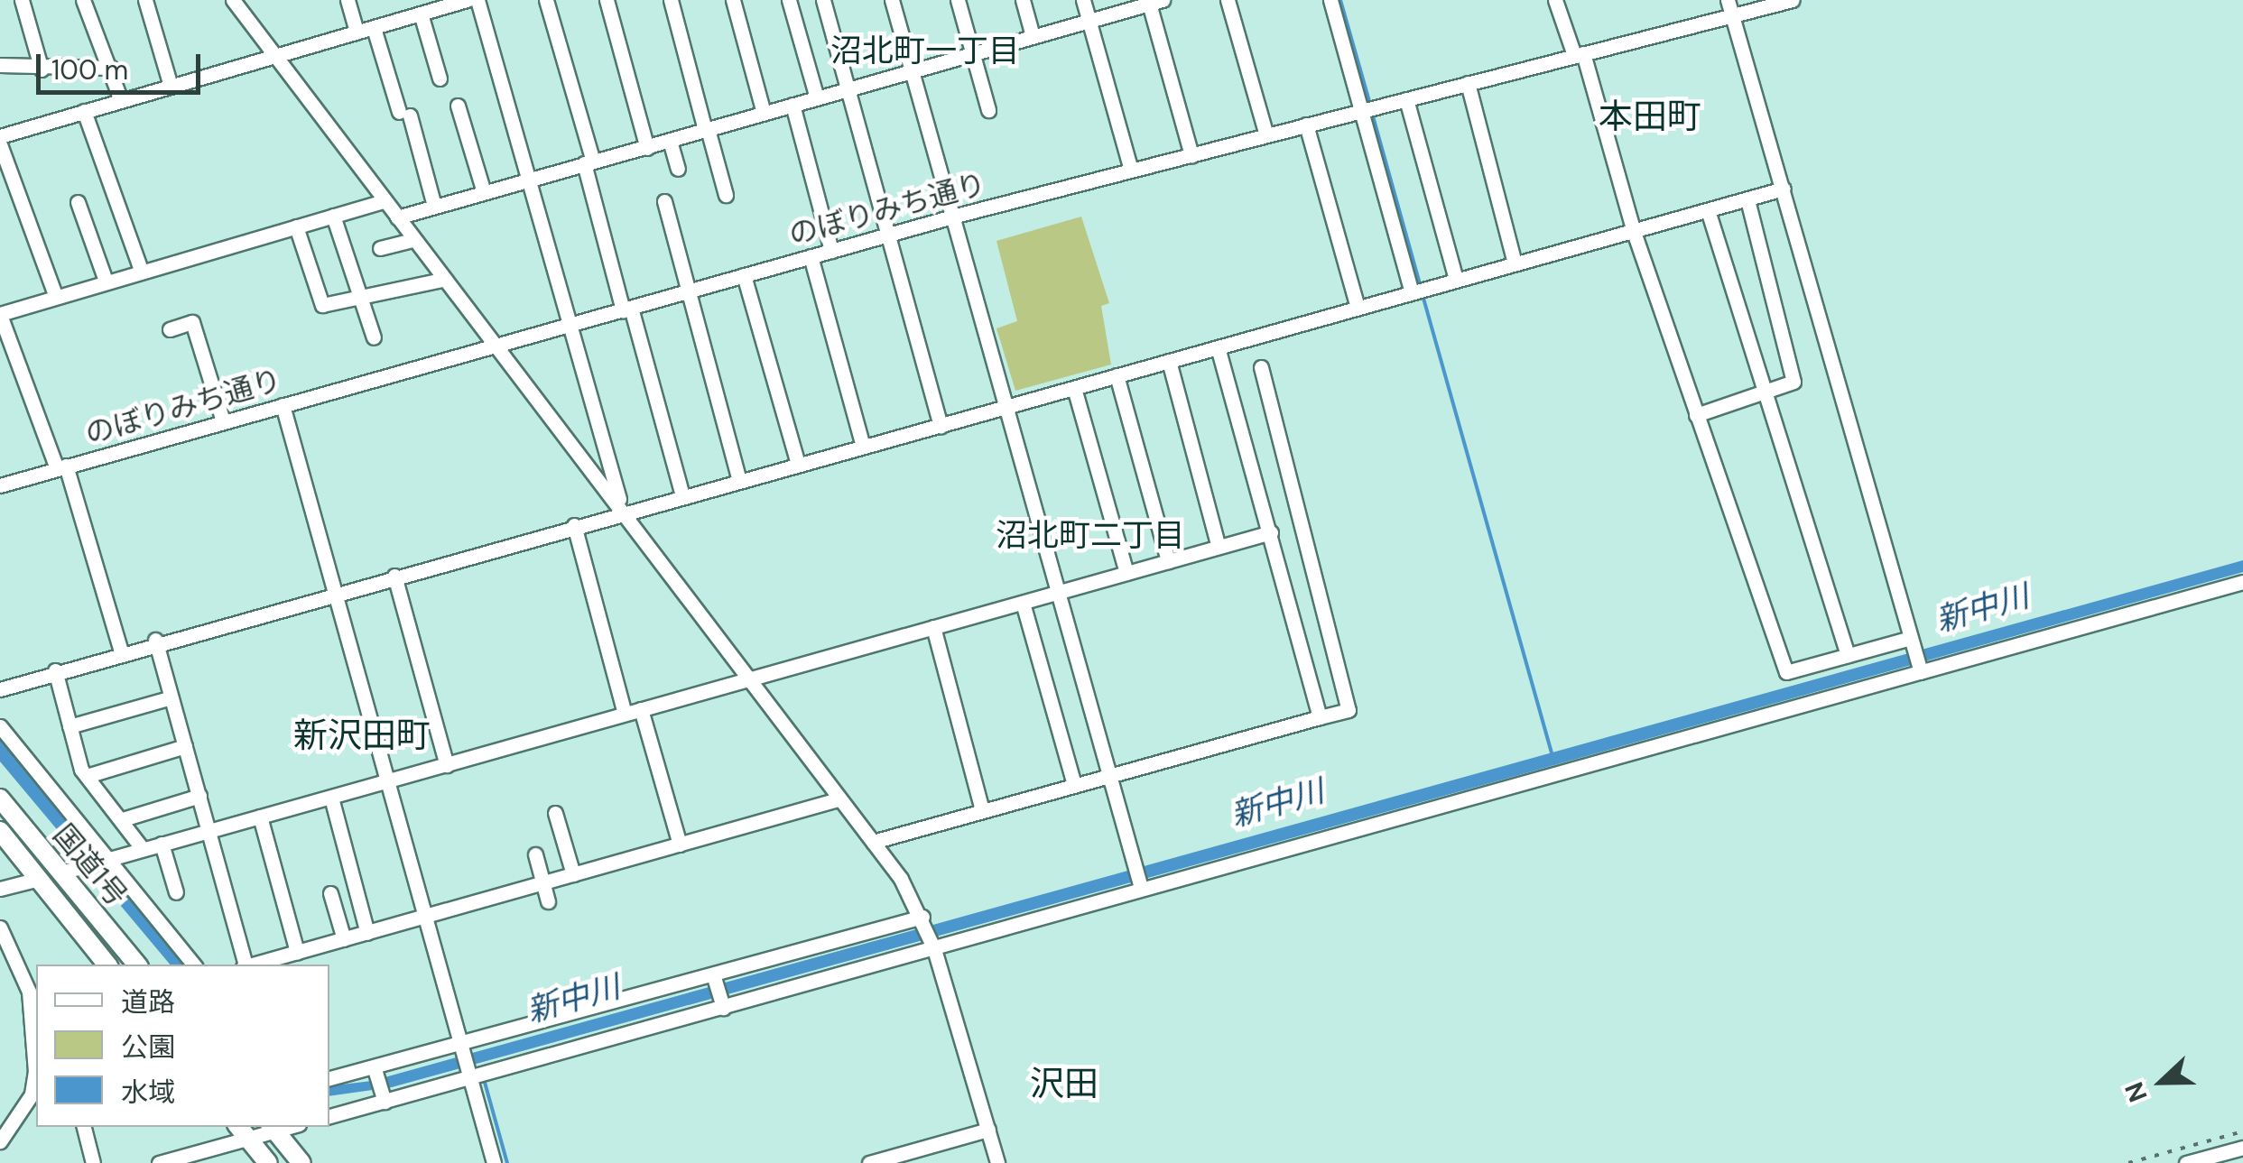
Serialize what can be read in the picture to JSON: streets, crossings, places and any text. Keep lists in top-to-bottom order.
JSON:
{
  "streets": {
    "highway": ["国道1号"],
    "street": ["のぼりみち通り"]
  },
  "districts": [
    "沼北町一丁目",
    "本田町",
    "沼北町二丁目",
    "新沢田町",
    "沢田"
  ],
  "water": ["新中川"],
  "legend": ["道路", "公園", "水域"],
  "scale_bar": "100 m",
  "north": "left"
}
